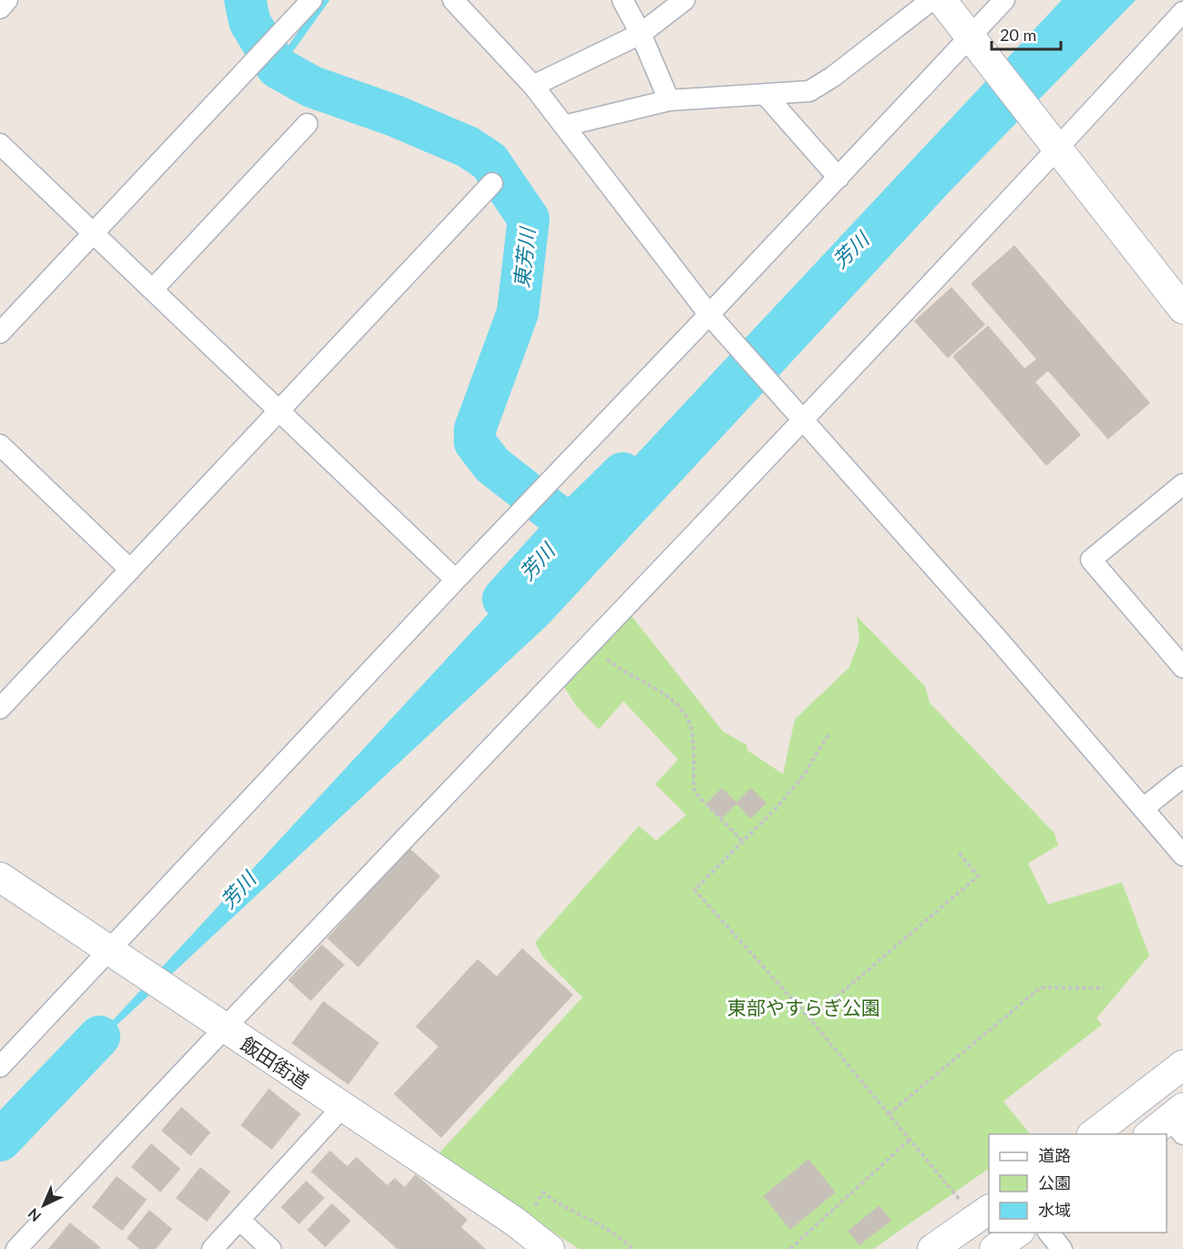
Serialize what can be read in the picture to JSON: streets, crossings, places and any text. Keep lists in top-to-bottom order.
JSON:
{
  "streets": {
    "street": ["飯田街道"]
  },
  "water": ["芳川", "東芳川"],
  "parks": ["東部やすらぎ公園"],
  "legend": ["道路", "公園", "水域"],
  "scale_bar": "20 m",
  "north": "bottom left"
}
